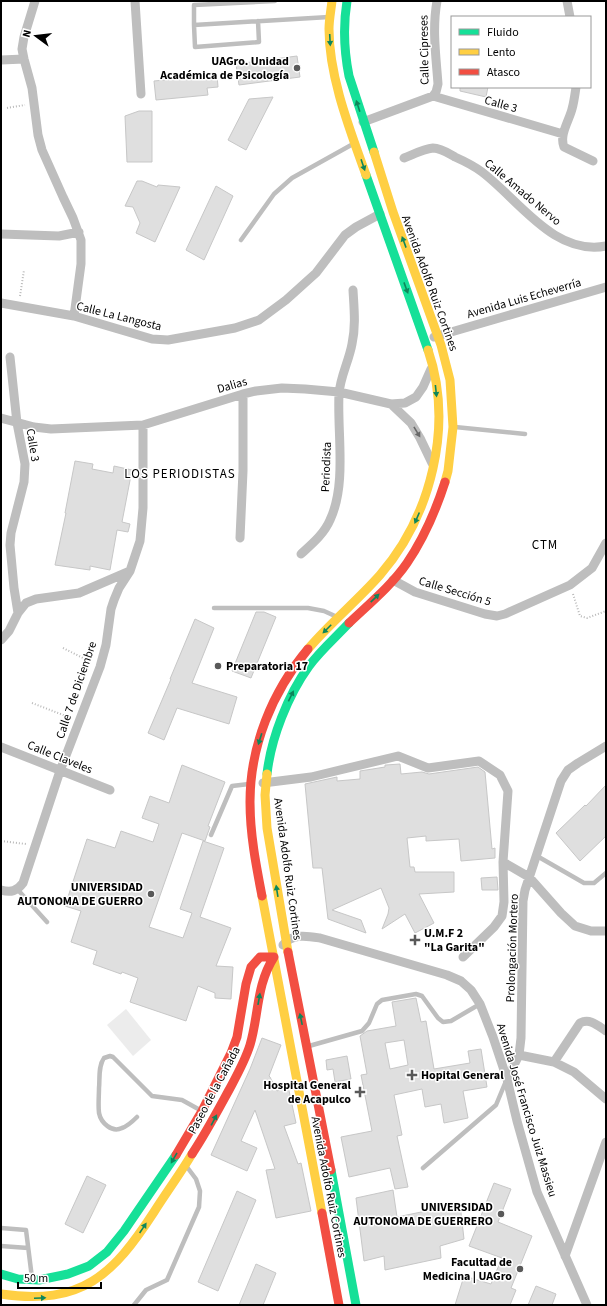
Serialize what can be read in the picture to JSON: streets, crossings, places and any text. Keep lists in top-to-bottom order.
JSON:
{
  "streets": {
    "main road": ["Avenida Adolfo Ruiz Cortines", "Paseo de la Cañada"],
    "street": [
      "Calle Cipreses",
      "Calle 3",
      "Calle Amado Nervo",
      "Avenida Luis Echeverría",
      "Calle La Langosta",
      "Dalias",
      "Periodista",
      "Calle Sección 5",
      "Calle 7 de Diciembre",
      "Calle Claveles",
      "Prolongación Mortero",
      "Avenida José Francisco Juiz Massieu"
    ]
  },
  "crossings": [
    ["Calle Cipreses", "Calle 3"],
    ["Calle Cipreses", "Avenida Adolfo Ruiz Cortines"],
    ["Calle 3", "Dalias"],
    ["Avenida Adolfo Ruiz Cortines", "Avenida Luis Echeverría"],
    ["Avenida Adolfo Ruiz Cortines", "Calle La Langosta"],
    ["Avenida Adolfo Ruiz Cortines", "Dalias"],
    ["Avenida Adolfo Ruiz Cortines", "Calle Sección 5"],
    ["Avenida Adolfo Ruiz Cortines", "Paseo de la Cañada"],
    ["Avenida Adolfo Ruiz Cortines", "Avenida José Francisco Juiz Massieu"],
    ["Dalias", "Periodista"],
    ["Dalias", "Calle 7 de Diciembre"],
    ["Calle 7 de Diciembre", "Calle Claveles"],
    ["Prolongación Mortero", "Avenida José Francisco Juiz Massieu"]
  ],
  "districts": ["LOS PERIODISTAS", "CTM"],
  "places": {
    "other": [
      "UAGro. Unidad Académica de Psicología",
      "Preparatoria 17",
      "UNIVERSIDAD AUTONOMA DE GUERRO",
      "UNIVERSIDAD AUTONOMA DE GUERRERO",
      "Facultad de Medicina | UAGro"
    ],
    "health": ["U.M.F 2 \"La Garita\"", "Hopital General", "Hospital General de Acapulco"]
  },
  "legend": ["Fluido", "Lento", "Atasco"],
  "scale_bar": "50 m",
  "north": "left"
}
